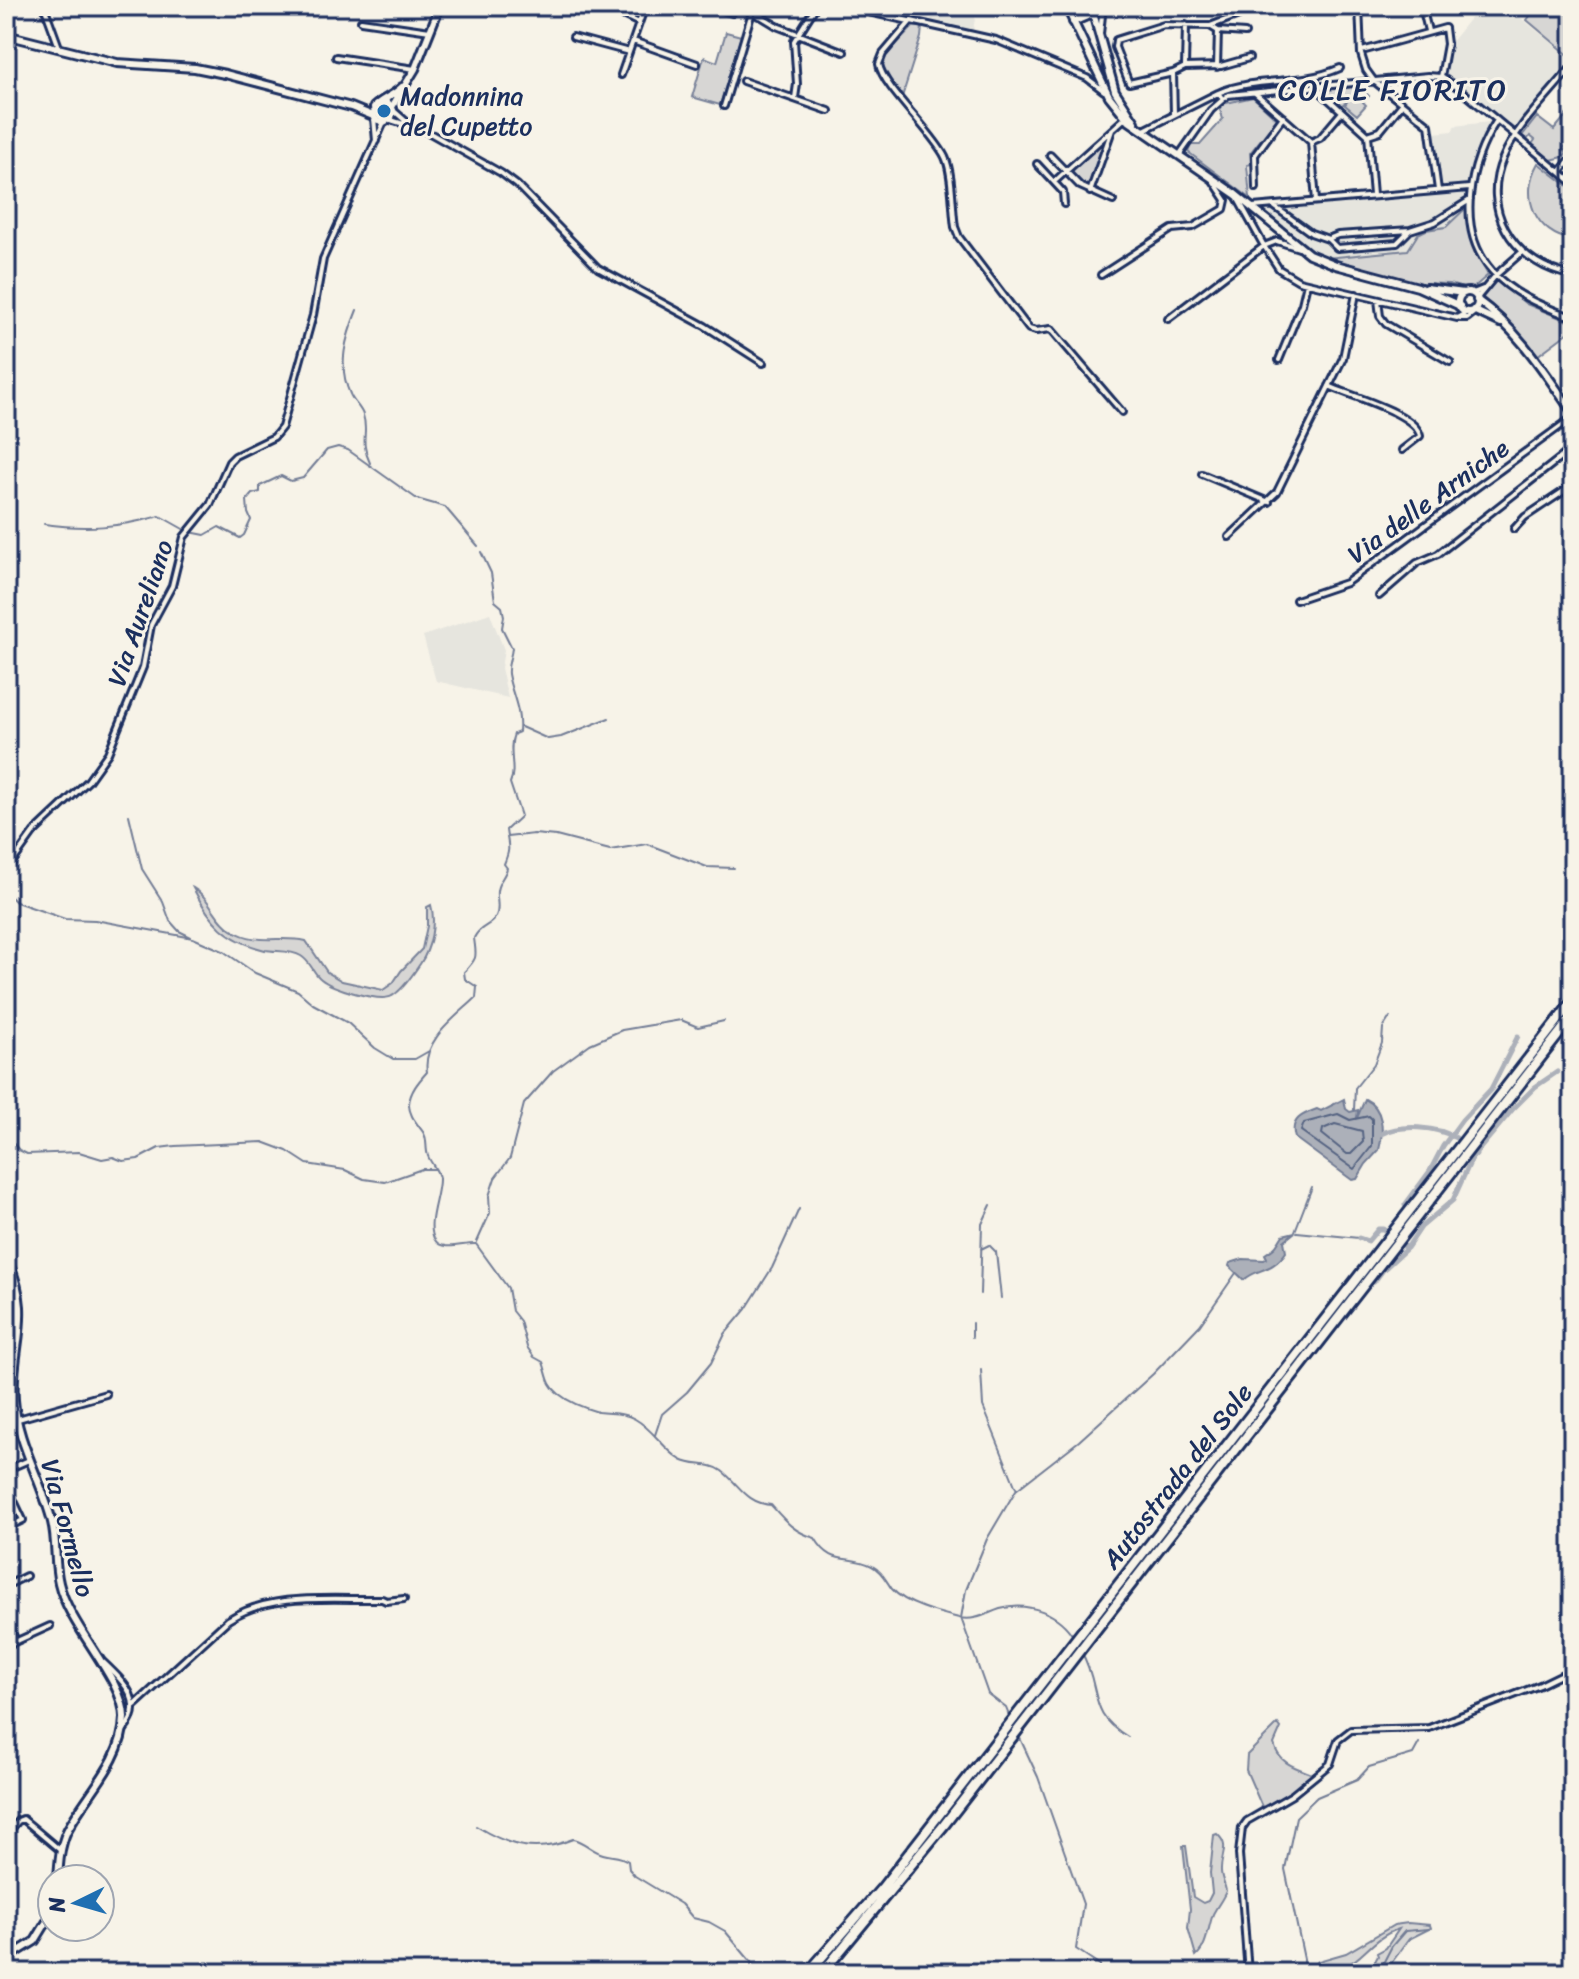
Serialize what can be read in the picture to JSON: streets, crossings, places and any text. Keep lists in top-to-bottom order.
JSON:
{
  "streets": {
    "highway": ["Autostrada del Sole"],
    "main road": ["Via Formello"],
    "street": ["Via delle Arniche", "Via Aureliano"]
  },
  "districts": ["COLLE FIORITO"],
  "places": ["Madonnina del Cupetto"],
  "north": "left"
}
